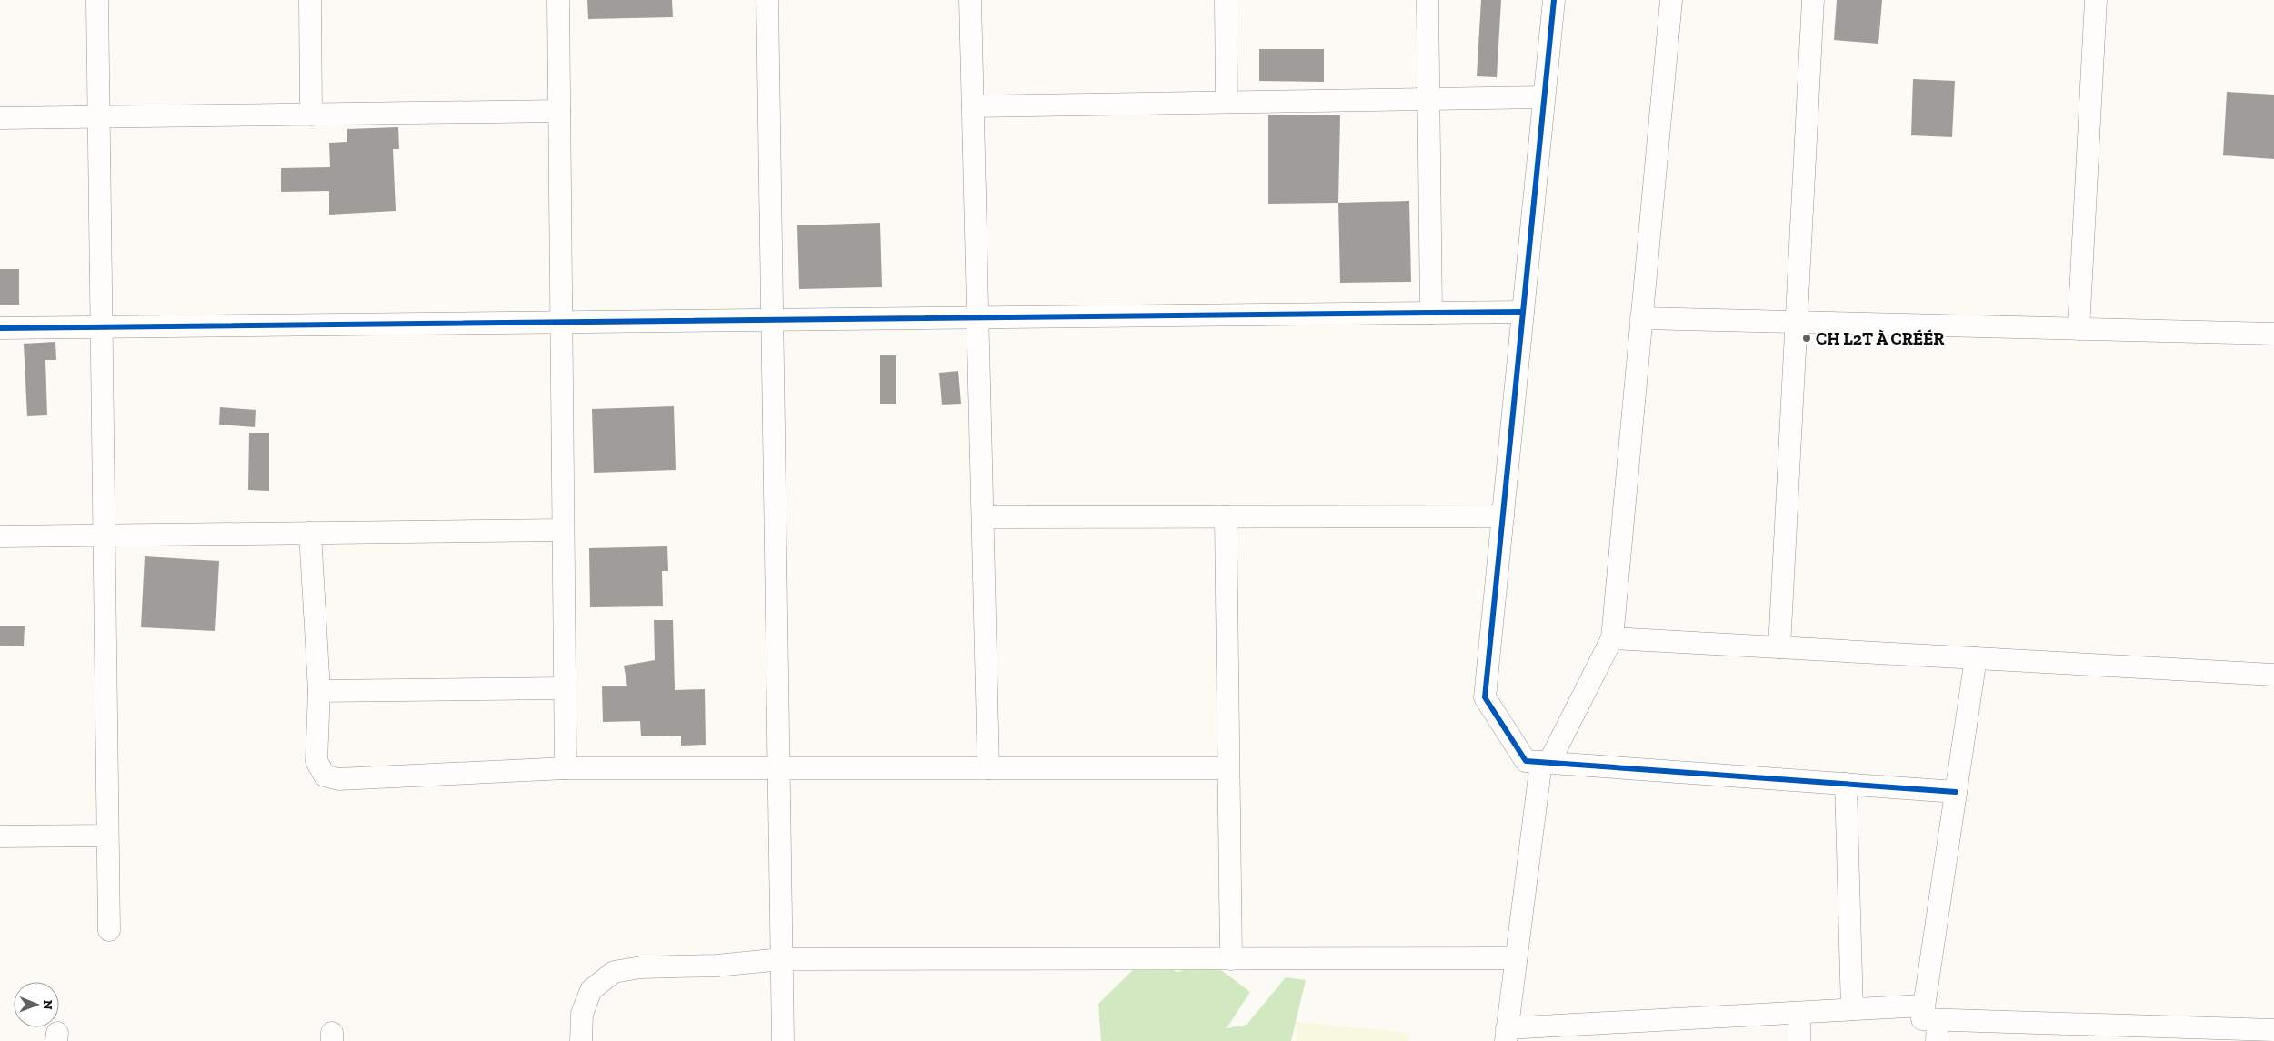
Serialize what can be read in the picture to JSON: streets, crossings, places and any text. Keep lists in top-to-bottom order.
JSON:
{
  "places": ["CH L2T À CRÉÉR"],
  "north": "right"
}
